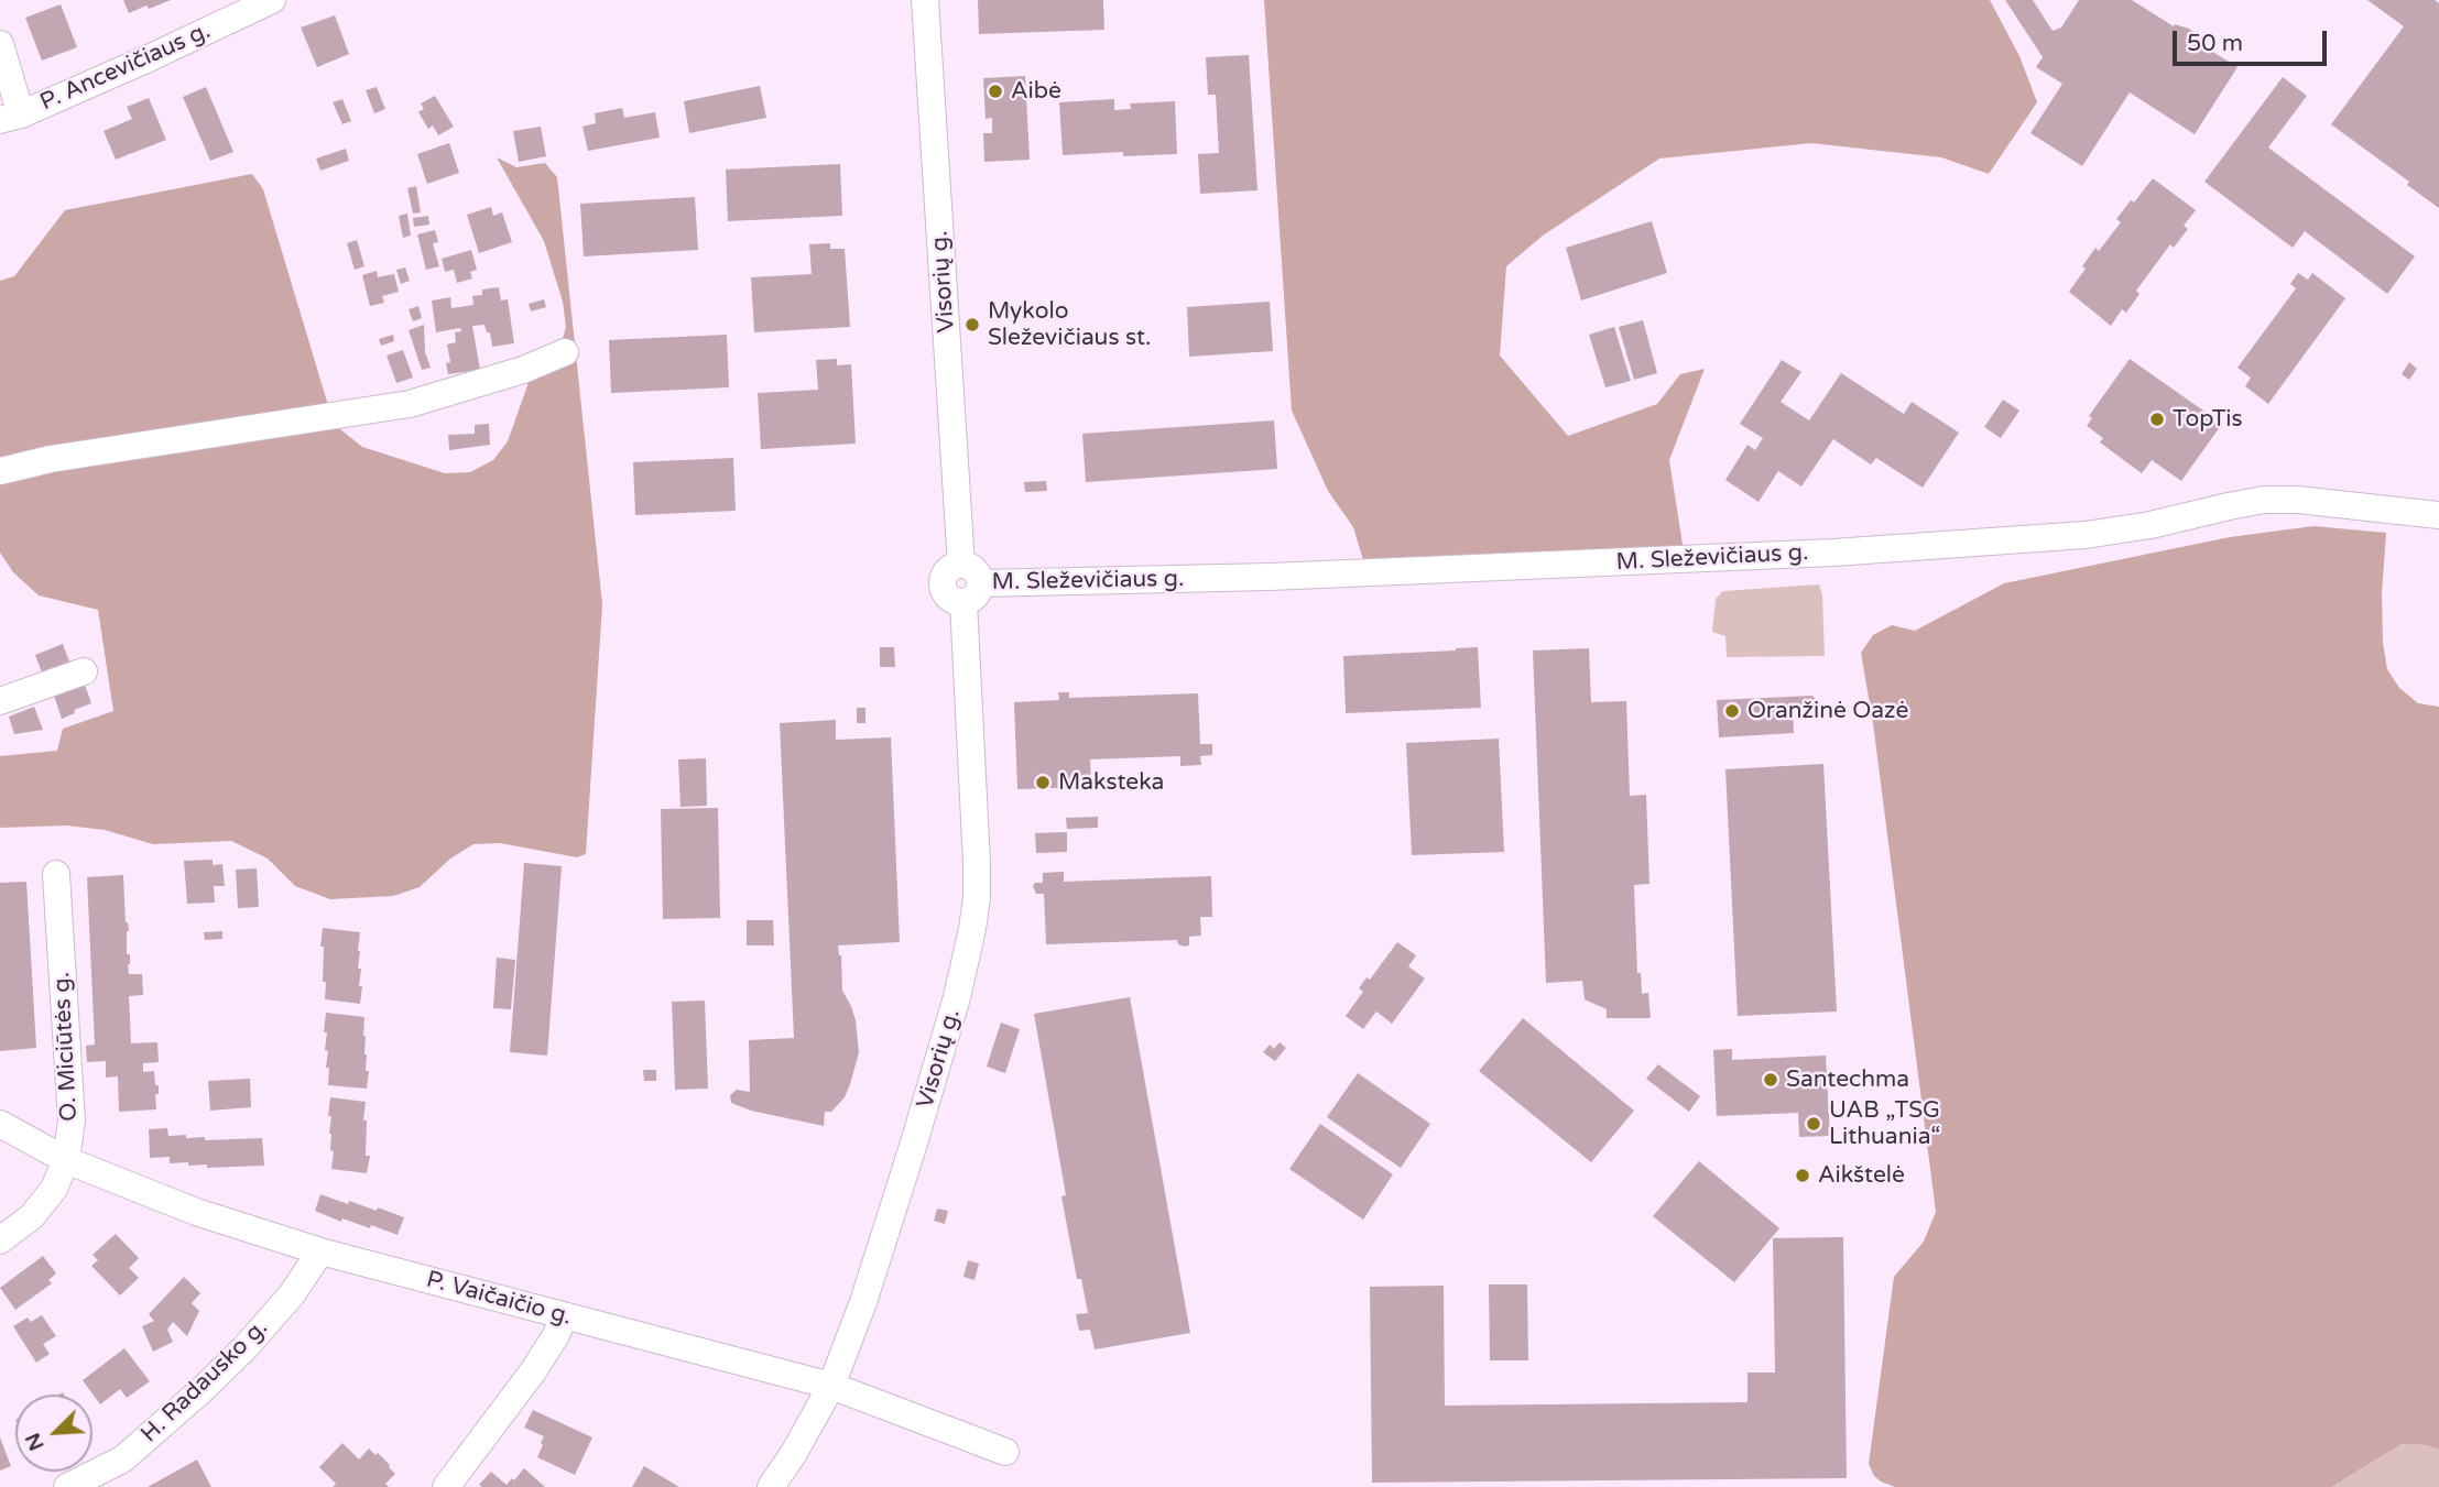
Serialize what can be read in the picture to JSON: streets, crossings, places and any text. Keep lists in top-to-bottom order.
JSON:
{
  "streets": {
    "street": [
      "P. Ancevičiaus g.",
      "Visorių g.",
      "M. Sleževičiaus g.",
      "O. Miciūtės g.",
      "P. Vaičaičio g.",
      "H. Radausko g."
    ]
  },
  "crossings": [
    ["Visorių g.", "M. Sleževičiaus g."],
    ["Visorių g.", "P. Vaičaičio g."],
    ["O. Miciūtės g.", "P. Vaičaičio g."],
    ["P. Vaičaičio g.", "H. Radausko g."]
  ],
  "places": [
    "Aibė",
    "Mykolo Sleževičiaus st.",
    "TopTis",
    "Oranžinė Oazė",
    "Maksteka",
    "Santechma",
    "UAB „TSG Lithuania“",
    "Aikštelė"
  ],
  "scale_bar": "50 m",
  "north": "bottom left"
}
